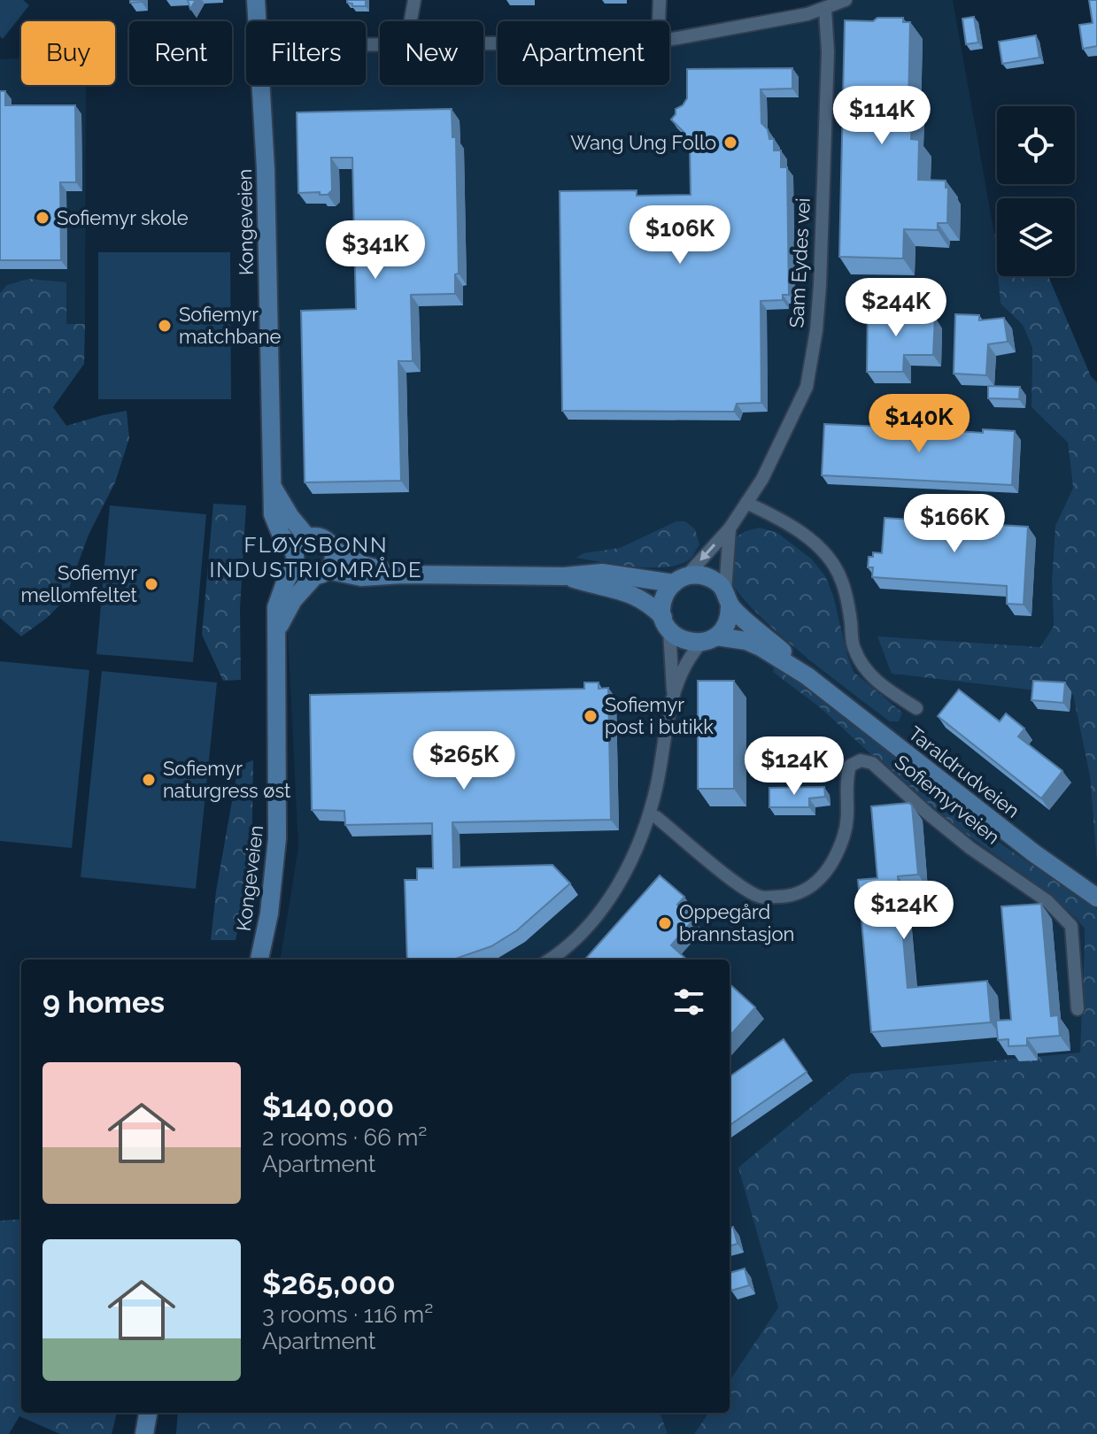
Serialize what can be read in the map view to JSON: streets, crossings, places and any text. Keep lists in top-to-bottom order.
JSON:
{
  "streets": {
    "main road": ["Kongeveien", "Taraldrudveien"],
    "street": ["Sam Eydes vei", "Sofiemyrveien"]
  },
  "crossings": [
    ["Sam Eydes vei", "Taraldrudveien"]
  ],
  "districts": ["FLØYSBONN INDUSTRIOMRÅDE"],
  "places": [
    "Wang Ung Follo",
    "Sofiemyr skole",
    "Sofiemyr matchbane",
    "Sofiemyr mellomfeltet",
    "Sofiemyr post i butikk",
    "Sofiemyr naturgress øst",
    "Oppegård brannstasjon"
  ],
  "page": {
    "chip": [
      "Buy",
      "Rent",
      "Filters",
      "New",
      "Apartment"
    ],
    "price": [
      "$114K",
      "$106K",
      "$341K",
      "$244K",
      "$140K",
      "$166K",
      "$265K",
      "$124K",
      "$124K"
    ],
    "heading": "9 homes",
    "list": [
      {
        "name": "$140,000",
        "note": "2 rooms · 66 m² · Apartment"
      },
      {
        "name": "$265,000",
        "note": "3 rooms · 116 m² · Apartment"
      }
    ]
  }
}
